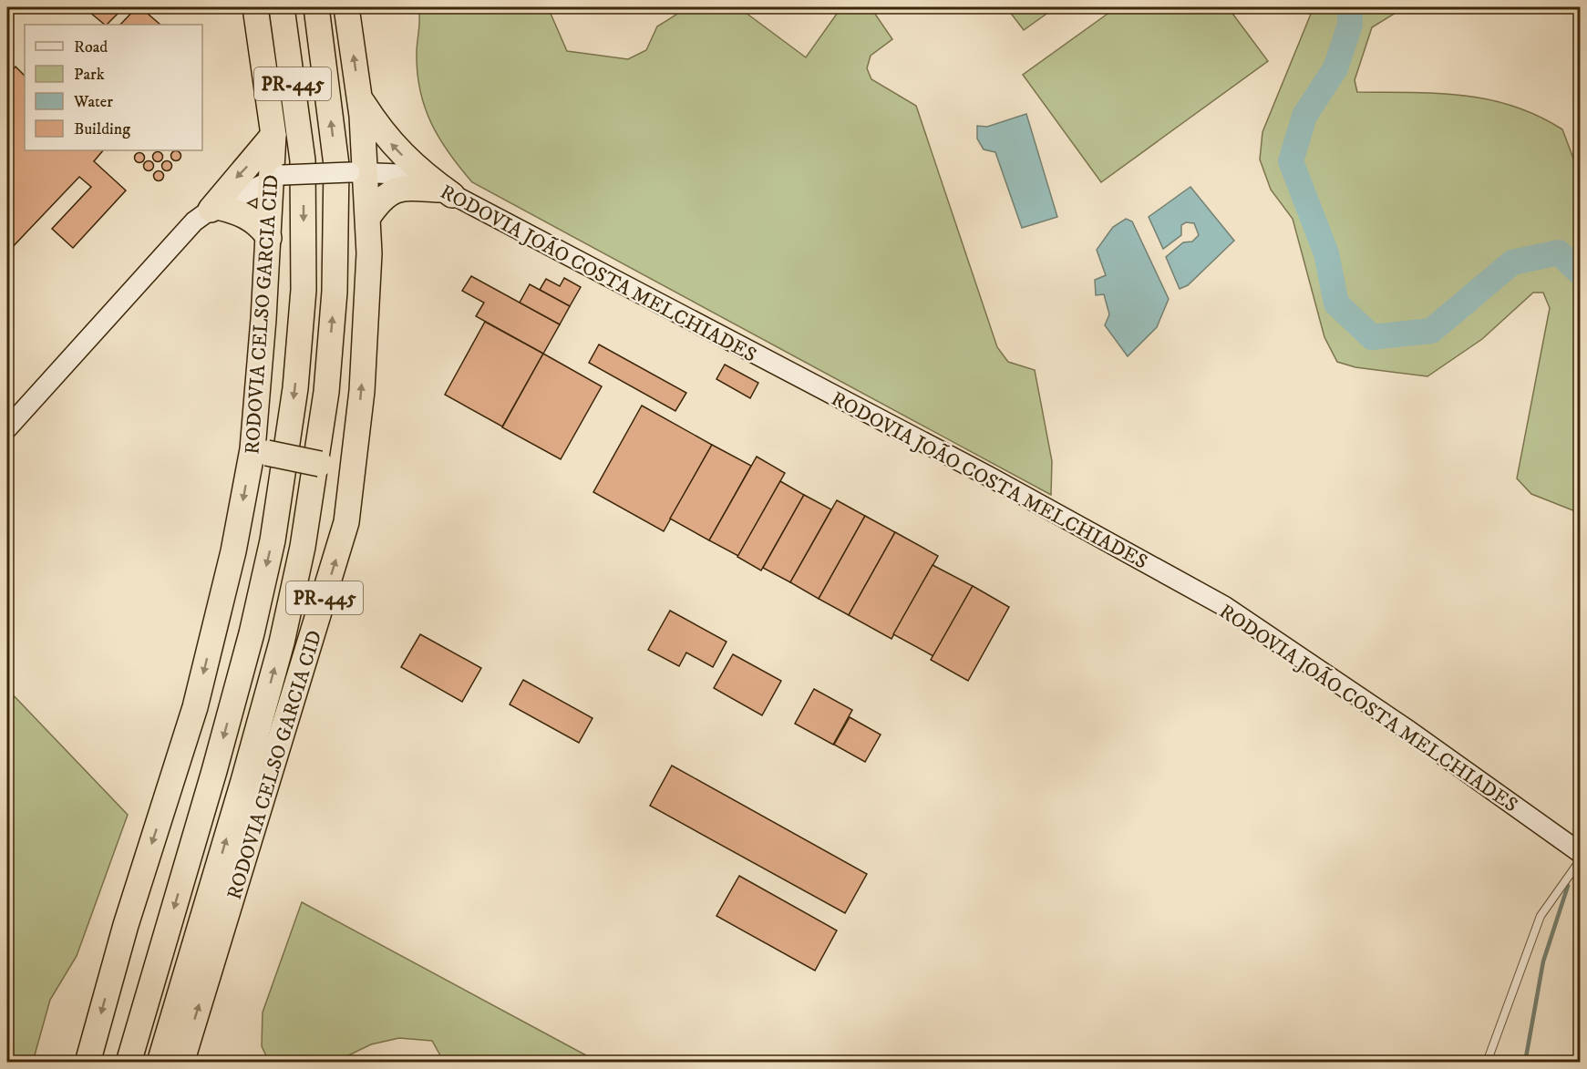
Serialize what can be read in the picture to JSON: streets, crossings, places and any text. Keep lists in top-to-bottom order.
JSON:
{
  "streets": {
    "highway": ["PR-445", "RODOVIA CELSO GARCIA CID"],
    "street": ["RODOVIA JOÃO COSTA MELCHIADES"]
  },
  "crossings": [
    ["PR-445", "RODOVIA CELSO GARCIA CID"],
    ["RODOVIA JOÃO COSTA MELCHIADES", "RODOVIA CELSO GARCIA CID"]
  ],
  "legend": [
    "Road",
    "Park",
    "Water",
    "Building"
  ]
}
